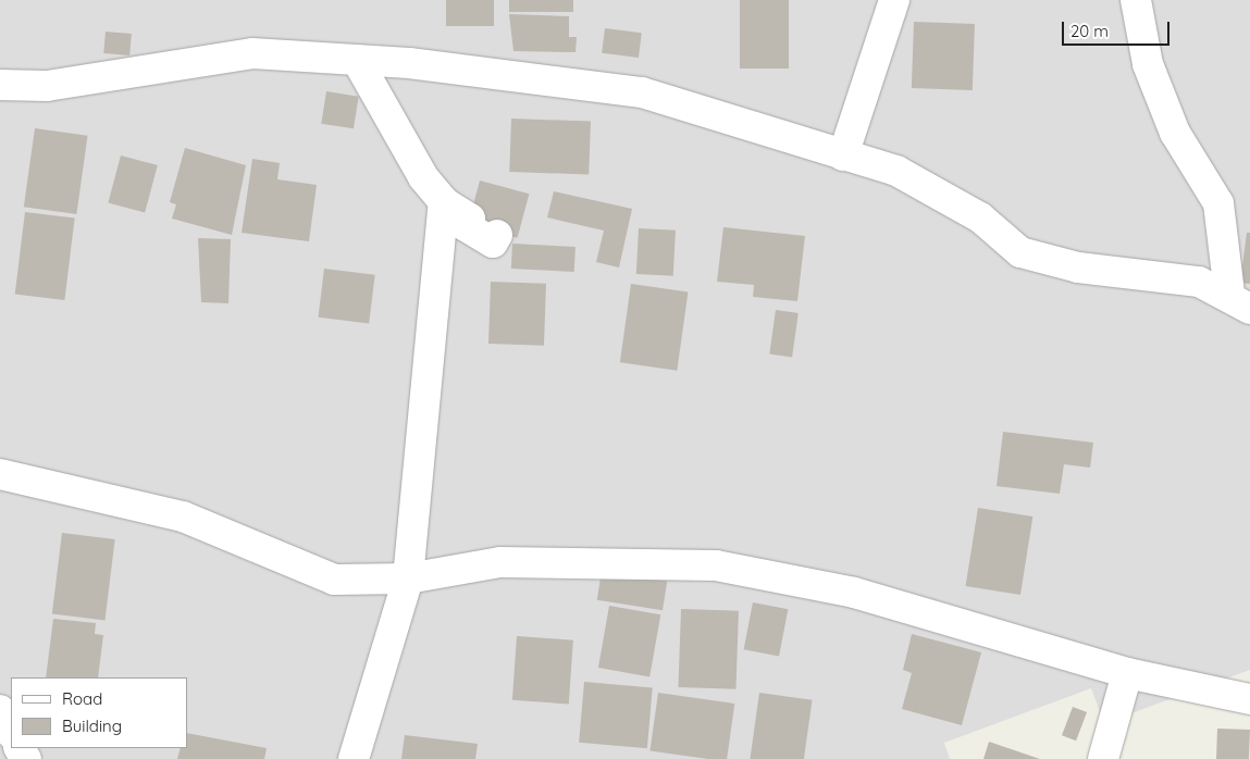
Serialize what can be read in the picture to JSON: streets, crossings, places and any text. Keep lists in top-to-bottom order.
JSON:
{
  "legend": ["Road", "Building"],
  "scale_bar": "20 m"
}
